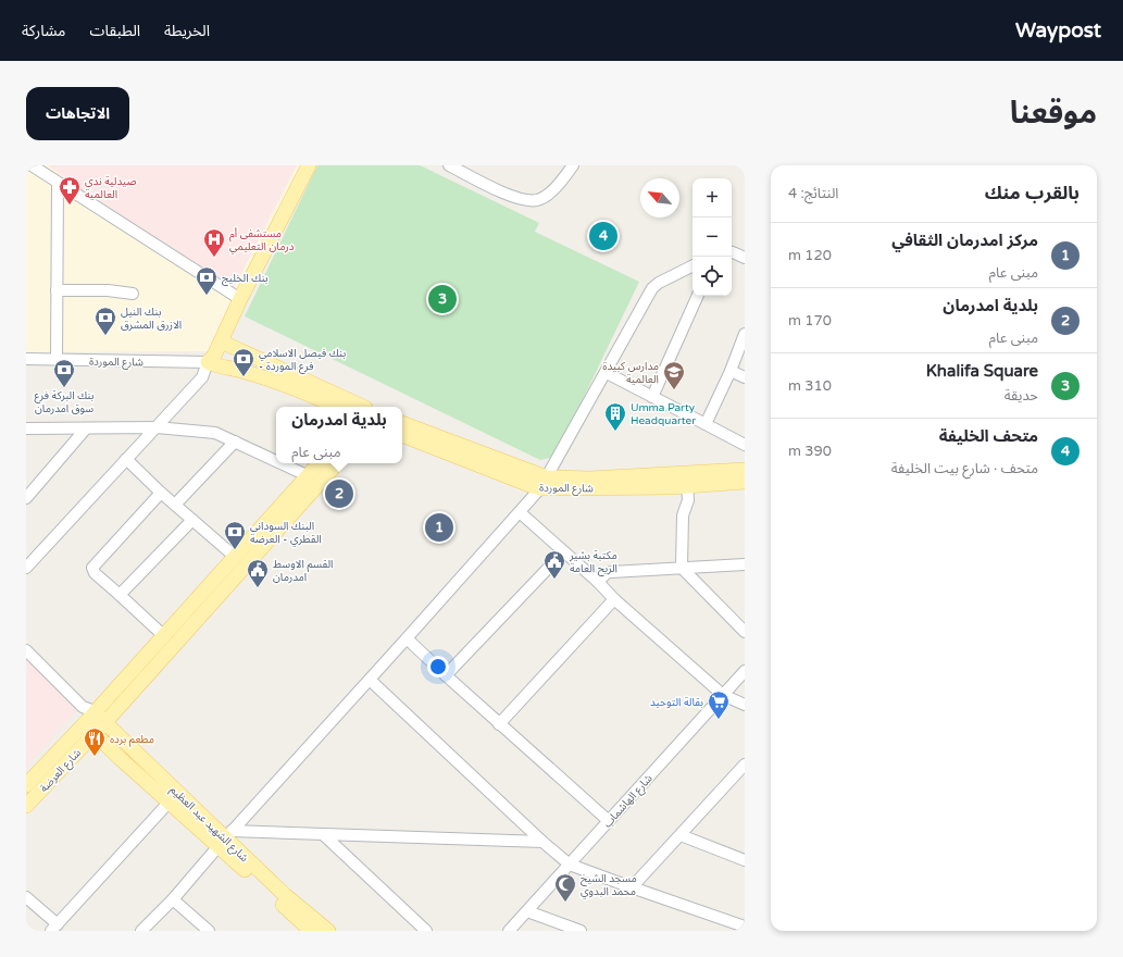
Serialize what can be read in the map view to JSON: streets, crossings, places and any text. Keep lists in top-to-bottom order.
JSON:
{
  "streets": {
    "main road": ["شارع الموردة", "شارع العرضة", "شارع الشهيد عبد العظيم"],
    "street": ["شارع الهاشماب"]
  },
  "crossings": [
    ["شارع العرضة", "شارع الشهيد عبد العظيم"]
  ],
  "places": {
    "pharmacy": ["صيدلية ندي العالمية"],
    "hospital": ["مستشفى أم درمان التعليمي"],
    "bank": [
      "بنك الخليج",
      "بنك النيل الازرق المشرق",
      "بنك فيصل الاسلامي - فرع الموردة",
      "بنك البركة فرع سوق امدرمان",
      "البنك السوداني القطري - العرضة"
    ],
    "school or university": ["مدارس كبيدة العالمية"],
    "building": ["Umma Party Headquarter"],
    "public building": ["مكتبة بشير الريح العامة", "القسم الاوسط امدرمان"],
    "supermarket": ["بقالة التوحيد"],
    "restaurant": ["مطعم برده"],
    "mosque": ["مسجد الشيخ محمد البدوي"]
  },
  "north": "top left",
  "page": {
    "header": "Waypost",
    "nav": ["الخريطة", "الطبقات", "مشاركة"],
    "title": "موقعنا",
    "buttons": "الاتجاهات",
    "heading": ["بالقرب منك", "النتائج: 4"],
    "map_buttons": ["+", "−"],
    "pins": [
      "4",
      "3",
      "2",
      "1"
    ],
    "list": [
      {
        "mark": "1",
        "name": "مركز امدرمان الثقافي",
        "note": "مبنى عام",
        "value": "120 m"
      },
      {
        "mark": "2",
        "name": "بلدية امدرمان",
        "note": "مبنى عام",
        "value": "170 m"
      },
      {
        "mark": "3",
        "name": "Khalifa Square",
        "note": "حديقة",
        "value": "310 m"
      },
      {
        "mark": "4",
        "name": "متحف الخليفة",
        "note": "متحف · شارع بيت الخليفة",
        "value": "390 m"
      }
    ],
    "popup": ["بلدية امدرمان", "مبنى عام"]
  }
}
